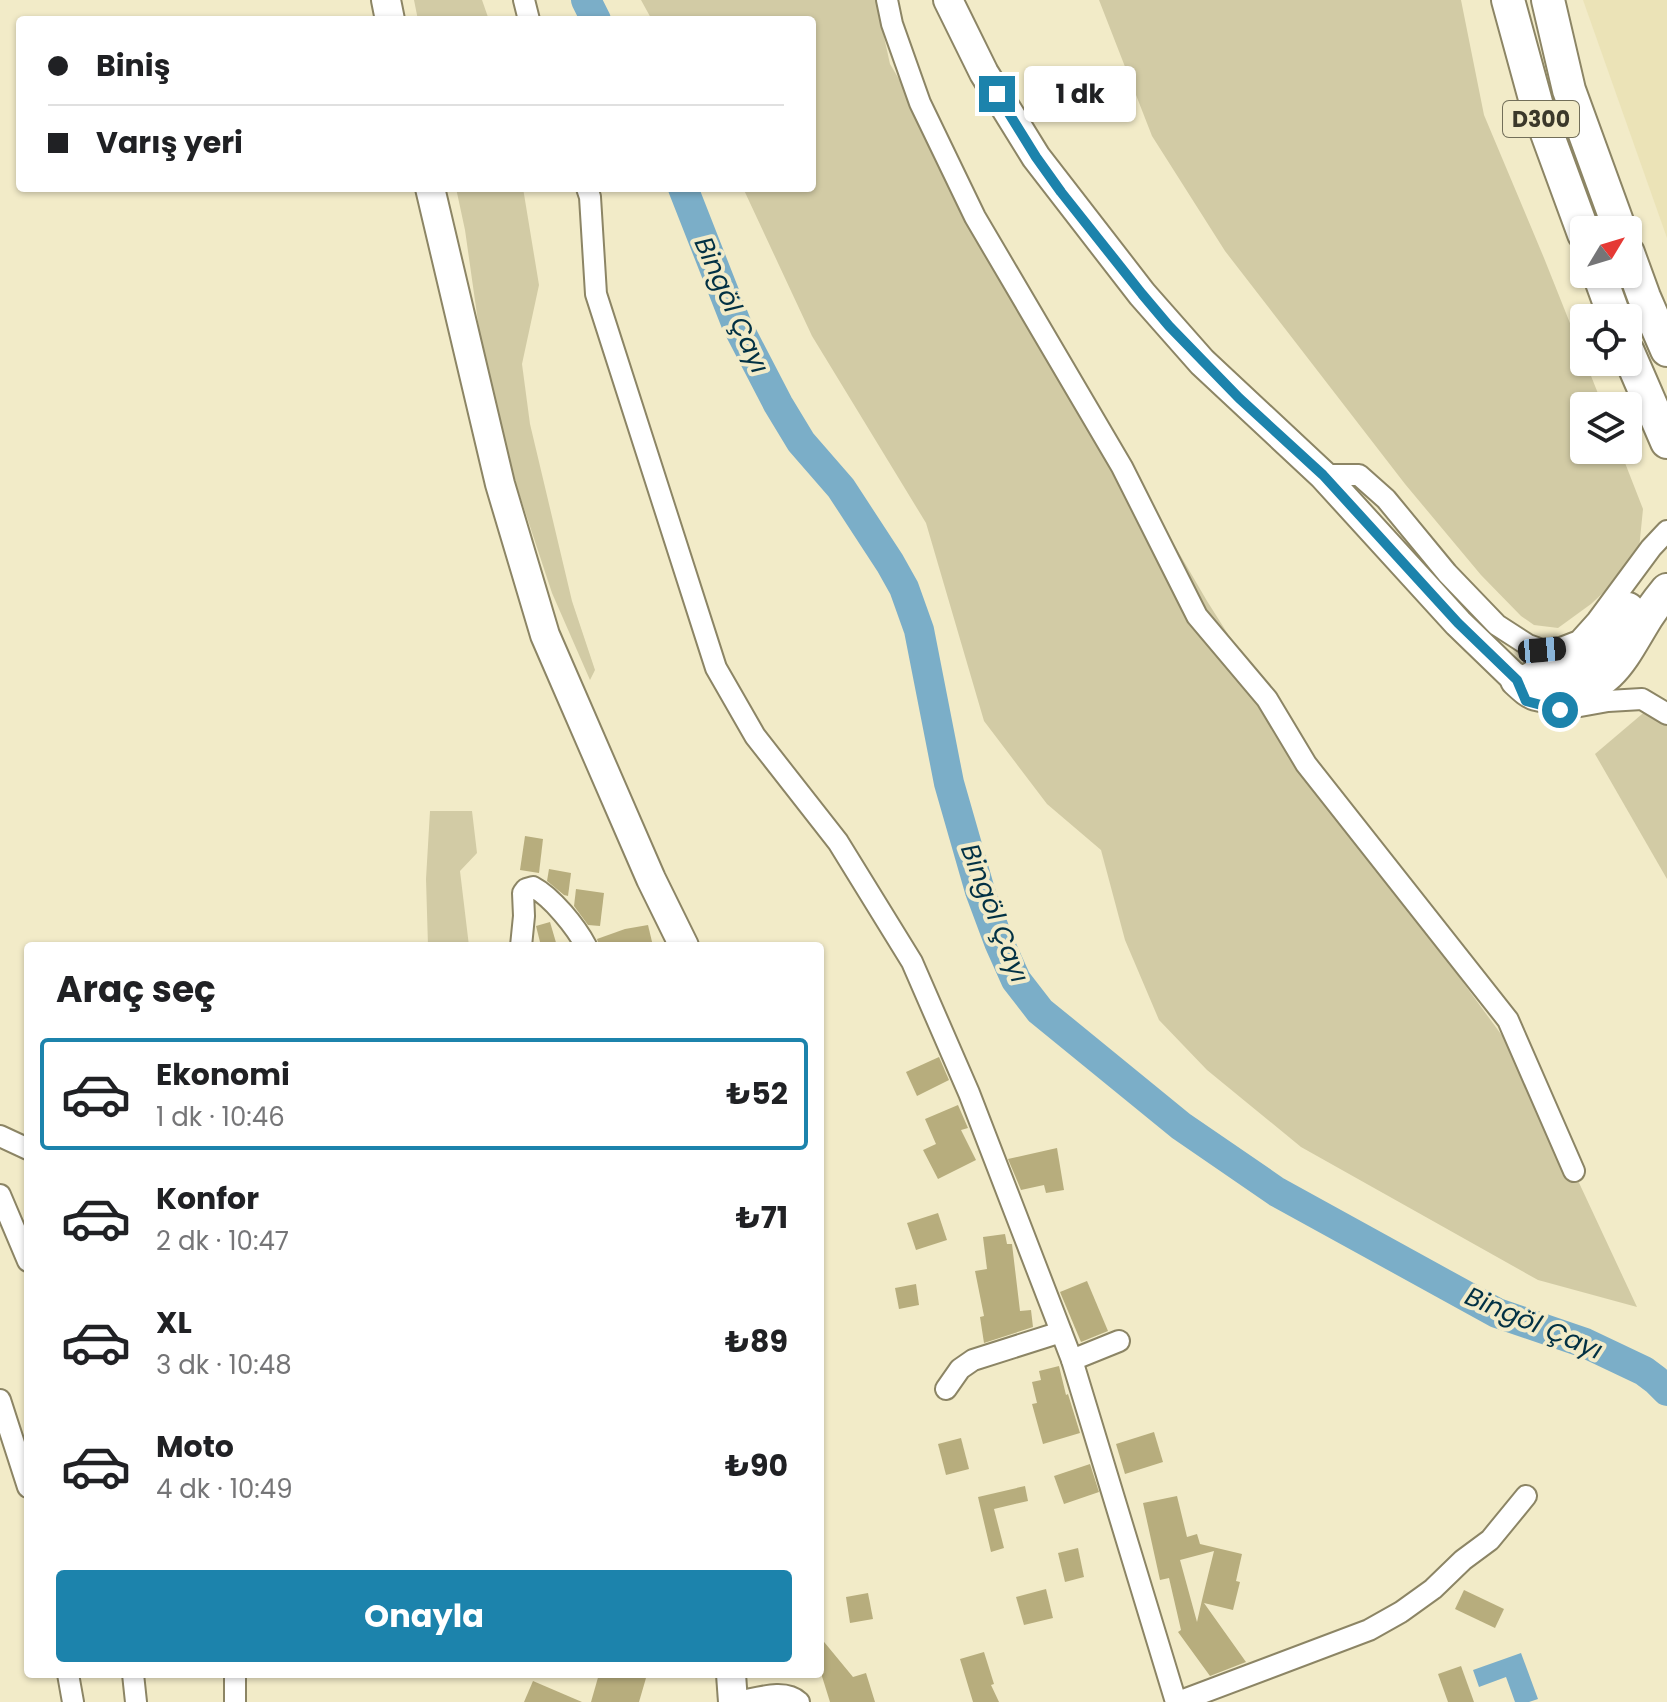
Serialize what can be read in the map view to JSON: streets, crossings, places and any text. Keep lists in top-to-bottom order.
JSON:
{
  "streets": {
    "highway": ["D300"]
  },
  "water": ["Bingöl Çayı"],
  "north": "top right",
  "page": {
    "banner": ["Biniş", "Varış yeri"],
    "bubble": "1 dk",
    "heading": "Araç seç",
    "list": [
      {
        "name": "Ekonomi",
        "note": "1 dk · 10:46",
        "value": "₺52"
      },
      {
        "name": "Konfor",
        "note": "2 dk · 10:47",
        "value": "₺71"
      },
      {
        "name": "XL",
        "note": "3 dk · 10:48",
        "value": "₺89"
      },
      {
        "name": "Moto",
        "note": "4 dk · 10:49",
        "value": "₺90"
      }
    ],
    "buttons": "Onayla"
  }
}
